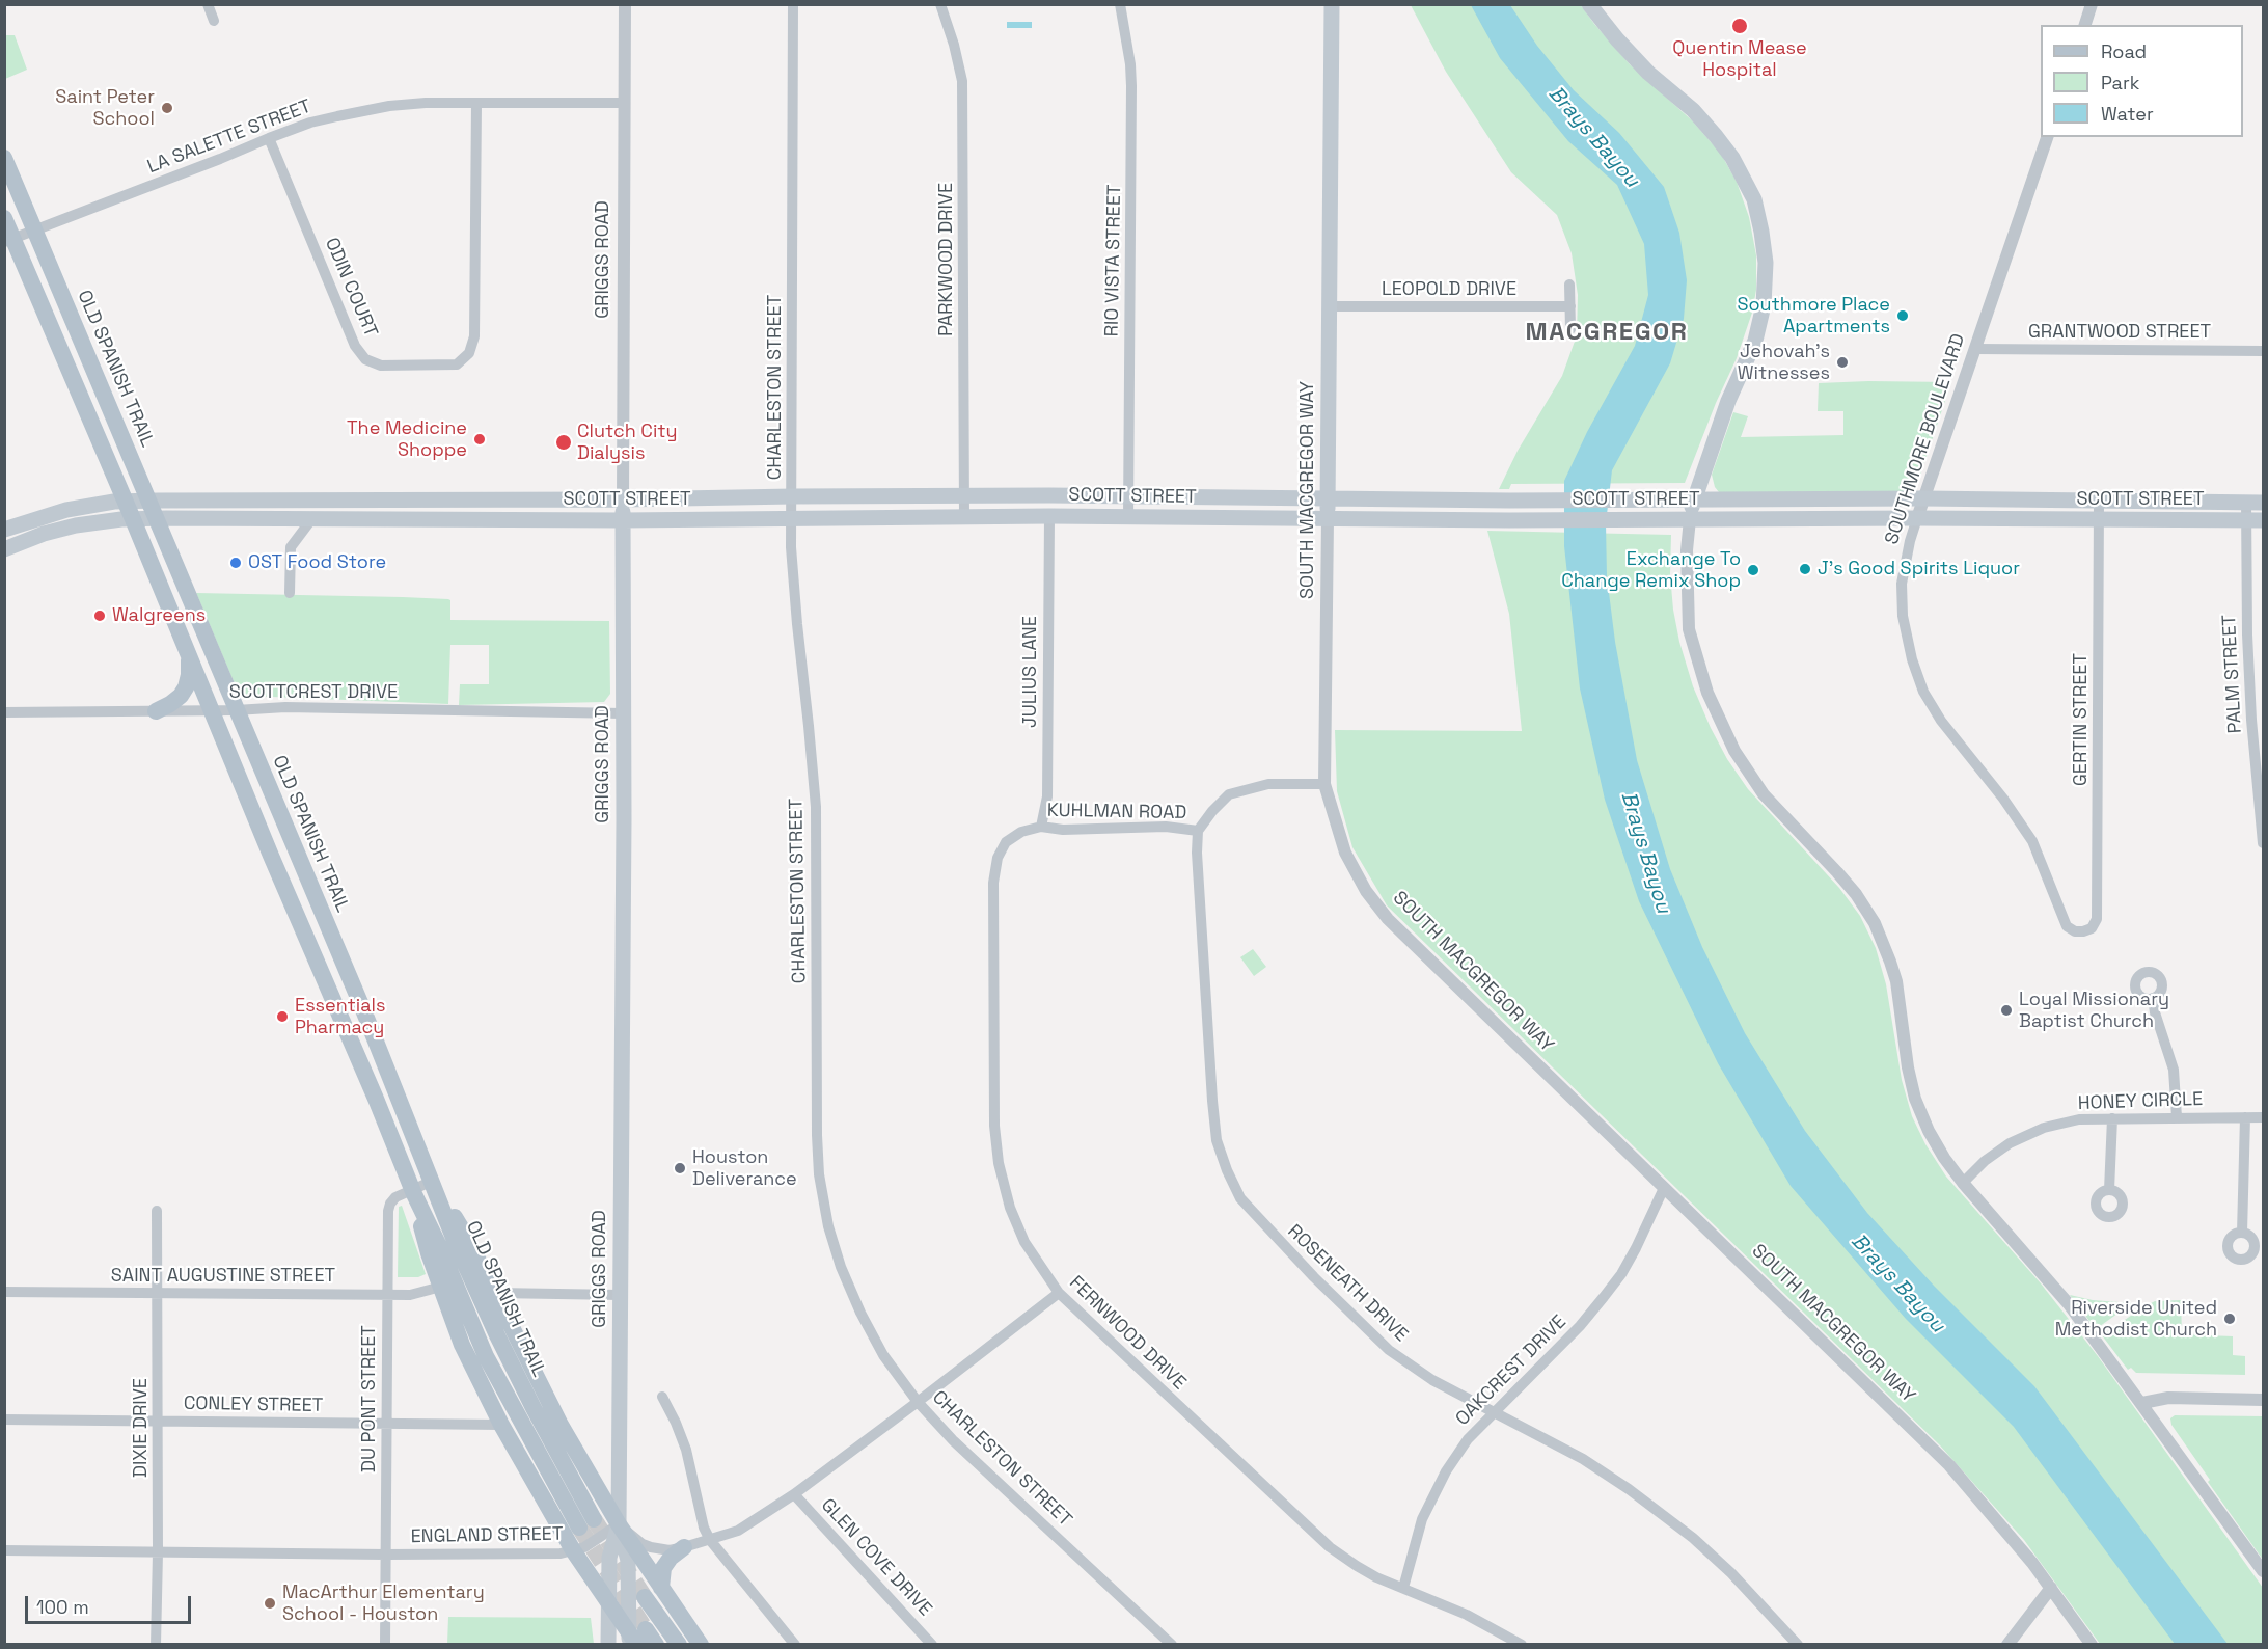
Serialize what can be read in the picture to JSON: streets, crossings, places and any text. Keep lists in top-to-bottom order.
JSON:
{
  "streets": {
    "main road": [
      "GRIGGS ROAD",
      "OLD SPANISH TRAIL",
      "SOUTH MACGREGOR WAY",
      "SCOTT STREET"
    ],
    "street": [
      "LA SALETTE STREET",
      "PARKWOOD DRIVE",
      "RIO VISTA STREET",
      "ODIN COURT",
      "LEOPOLD DRIVE",
      "GRANTWOOD STREET",
      "CHARLESTON STREET",
      "SOUTHMORE BOULEVARD",
      "JULIUS LANE",
      "PALM STREET",
      "SCOTTCREST DRIVE",
      "GERTIN STREET",
      "KUHLMAN ROAD",
      "HONEY CIRCLE",
      "SAINT AUGUSTINE STREET",
      "ROSENEATH DRIVE",
      "FERNWOOD DRIVE",
      "OAKCREST DRIVE",
      "DU PONT STREET",
      "CONLEY STREET",
      "DIXIE DRIVE",
      "ENGLAND STREET",
      "GLEN COVE DRIVE"
    ]
  },
  "crossings": [
    ["LA SALETTE STREET", "GRIGGS ROAD"],
    ["LA SALETTE STREET", "ODIN COURT"],
    ["LA SALETTE STREET", "OLD SPANISH TRAIL"],
    ["GRIGGS ROAD", "SCOTT STREET"],
    ["GRIGGS ROAD", "SCOTTCREST DRIVE"],
    ["GRIGGS ROAD", "ENGLAND STREET"],
    ["PARKWOOD DRIVE", "SCOTT STREET"],
    ["RIO VISTA STREET", "SCOTT STREET"],
    ["LEOPOLD DRIVE", "SOUTH MACGREGOR WAY"],
    ["GRANTWOOD STREET", "SOUTHMORE BOULEVARD"],
    ["OLD SPANISH TRAIL", "SCOTT STREET"],
    ["OLD SPANISH TRAIL", "SCOTTCREST DRIVE"],
    ["OLD SPANISH TRAIL", "DU PONT STREET"],
    ["CHARLESTON STREET", "SCOTT STREET"],
    ["SOUTHMORE BOULEVARD", "SCOTT STREET"],
    ["SOUTHMORE BOULEVARD", "GERTIN STREET"],
    ["SOUTH MACGREGOR WAY", "SCOTT STREET"],
    ["SOUTH MACGREGOR WAY", "KUHLMAN ROAD"],
    ["SOUTH MACGREGOR WAY", "OAKCREST DRIVE"],
    ["SCOTT STREET", "JULIUS LANE"],
    ["SCOTT STREET", "PALM STREET"],
    ["SCOTT STREET", "GERTIN STREET"],
    ["JULIUS LANE", "KUHLMAN ROAD"],
    ["KUHLMAN ROAD", "ROSENEATH DRIVE"],
    ["KUHLMAN ROAD", "FERNWOOD DRIVE"],
    ["SAINT AUGUSTINE STREET", "DU PONT STREET"],
    ["SAINT AUGUSTINE STREET", "DIXIE DRIVE"],
    ["ROSENEATH DRIVE", "OAKCREST DRIVE"],
    ["FERNWOOD DRIVE", "OAKCREST DRIVE"],
    ["DU PONT STREET", "CONLEY STREET"],
    ["DU PONT STREET", "ENGLAND STREET"],
    ["CONLEY STREET", "DIXIE DRIVE"],
    ["DIXIE DRIVE", "ENGLAND STREET"]
  ],
  "districts": ["MACGREGOR"],
  "water": ["Brays Bayou"],
  "places": [
    "Quentin Mease Hospital",
    "Saint Peter School",
    "Southmore Place Apartments",
    "Jehovah's Witnesses",
    "The Medicine Shoppe",
    "Clutch City Dialysis",
    "OST Food Store",
    "J's Good Spirits Liquor",
    "Exchange To Change Remix Shop",
    "Walgreens",
    "Loyal Missionary Baptist Church",
    "Essentials Pharmacy",
    "Houston Deliverance",
    "Riverside United Methodist Church",
    "MacArthur Elementary School - Houston"
  ],
  "legend": ["Road", "Park", "Water"],
  "scale_bar": "100 m"
}
